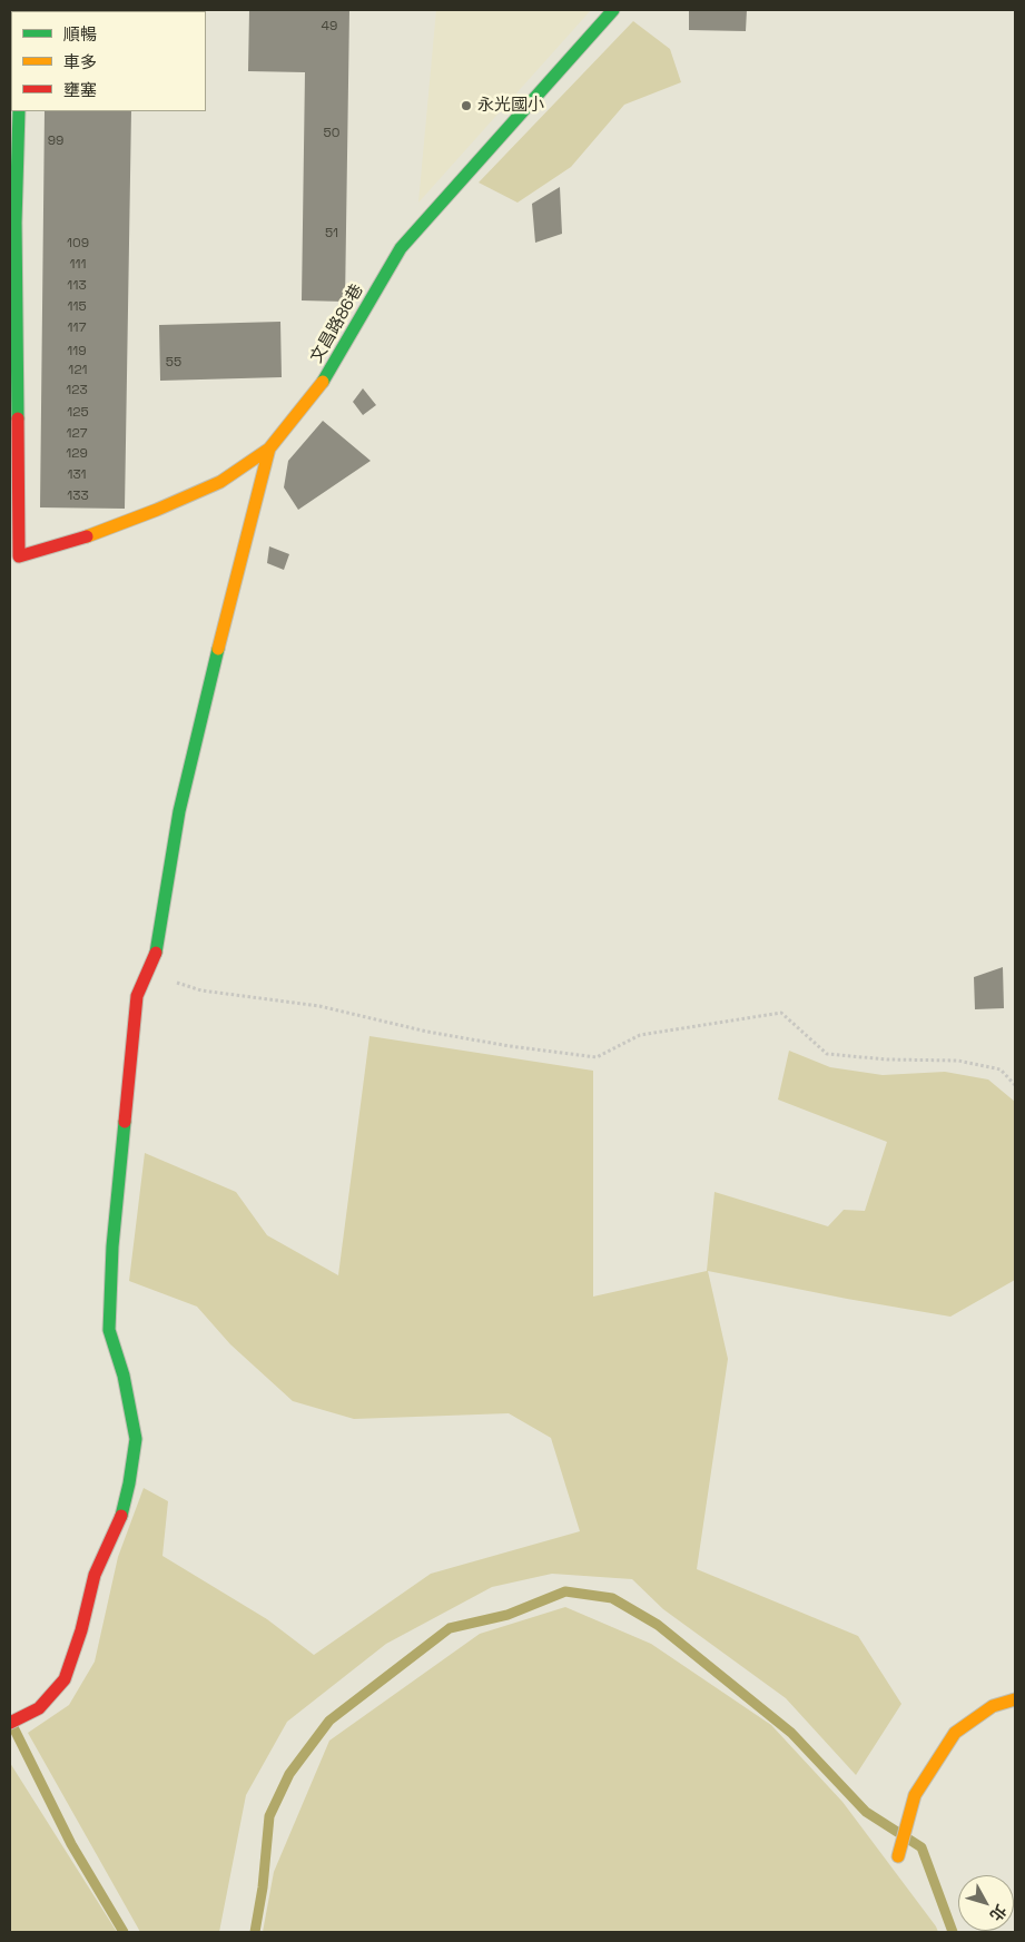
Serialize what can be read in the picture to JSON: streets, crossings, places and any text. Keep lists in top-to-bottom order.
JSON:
{
  "streets": {
    "street": ["文昌路86巷"]
  },
  "places": ["永光國小"],
  "house_numbers": [
    "49",
    "50",
    "99",
    "51",
    "109",
    "111",
    "113",
    "115",
    "117",
    "119",
    "55",
    "121",
    "123",
    "125",
    "127",
    "129",
    "131",
    "133"
  ],
  "legend": ["順暢", "車多", "壅塞"],
  "north": "bottom right"
}
